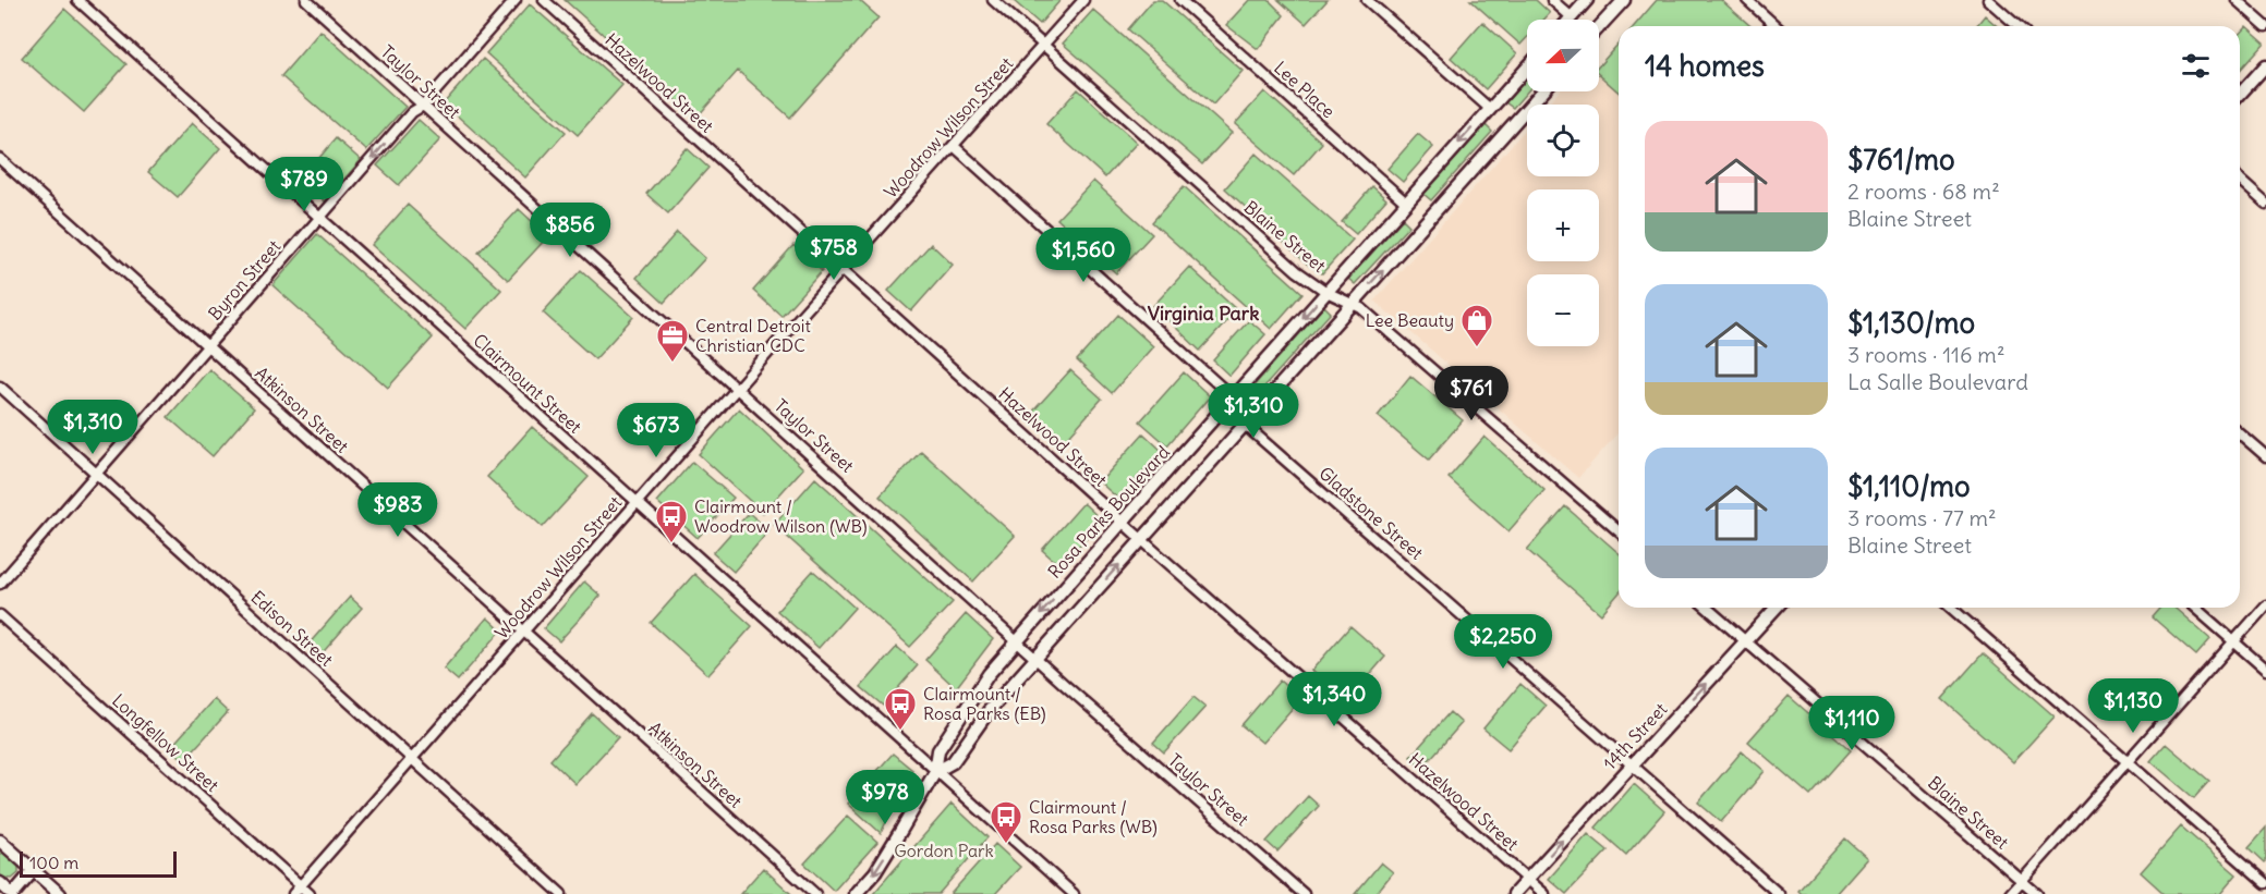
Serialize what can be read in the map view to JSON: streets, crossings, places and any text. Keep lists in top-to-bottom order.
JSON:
{
  "streets": {
    "street": [
      "Taylor Street",
      "Hazelwood Street",
      "Lee Place",
      "Woodrow Wilson Street",
      "Blaine Street",
      "Byron Street",
      "Clairmount Street",
      "Atkinson Street",
      "Rosa Parks Boulevard",
      "Gladstone Street",
      "Edison Street",
      "14th Street",
      "Longfellow Street"
    ]
  },
  "crossings": [
    ["Taylor Street", "Woodrow Wilson Street"],
    ["Taylor Street", "Byron Street"],
    ["Taylor Street", "Rosa Parks Boulevard"],
    ["Hazelwood Street", "Woodrow Wilson Street"],
    ["Hazelwood Street", "Rosa Parks Boulevard"],
    ["Hazelwood Street", "14th Street"],
    ["Lee Place", "Rosa Parks Boulevard"],
    ["Woodrow Wilson Street", "Blaine Street"],
    ["Woodrow Wilson Street", "Clairmount Street"],
    ["Woodrow Wilson Street", "Atkinson Street"],
    ["Woodrow Wilson Street", "Gladstone Street"],
    ["Woodrow Wilson Street", "Edison Street"],
    ["Woodrow Wilson Street", "Longfellow Street"],
    ["Blaine Street", "Rosa Parks Boulevard"],
    ["Blaine Street", "14th Street"],
    ["Byron Street", "Clairmount Street"],
    ["Byron Street", "Atkinson Street"],
    ["Byron Street", "Edison Street"],
    ["Clairmount Street", "Rosa Parks Boulevard"],
    ["Rosa Parks Boulevard", "Gladstone Street"],
    ["Gladstone Street", "14th Street"]
  ],
  "one_way": ["14th Street"],
  "districts": ["Virginia Park"],
  "parks": ["Gordon Park"],
  "places": {
    "shop": ["Lee Beauty"],
    "office": ["Central Detroit Christian CDC"],
    "bus stop": ["Clairmount / Woodrow Wilson (WB)", "Clairmount / Rosa Parks (EB)", "Clairmount / Rosa Parks (WB)"]
  },
  "scale_bar": "100 m",
  "north": "left",
  "page": {
    "map_buttons": ["+", "−"],
    "heading": "14 homes",
    "list": [
      {
        "name": "$761/mo",
        "note": "2 rooms · 68 m² · Blaine Street"
      },
      {
        "name": "$1,130/mo",
        "note": "3 rooms · 116 m² · La Salle Boulevard"
      },
      {
        "name": "$1,110/mo",
        "note": "3 rooms · 77 m² · Blaine Street"
      }
    ],
    "price": [
      "$789",
      "$856",
      "$758",
      "$1,560",
      "$761",
      "$1,310",
      "$1,310",
      "$673",
      "$983",
      "$2,250",
      "$1,340",
      "$1,130",
      "$1,110",
      "$978"
    ],
    "scale": "100 m"
  }
}
